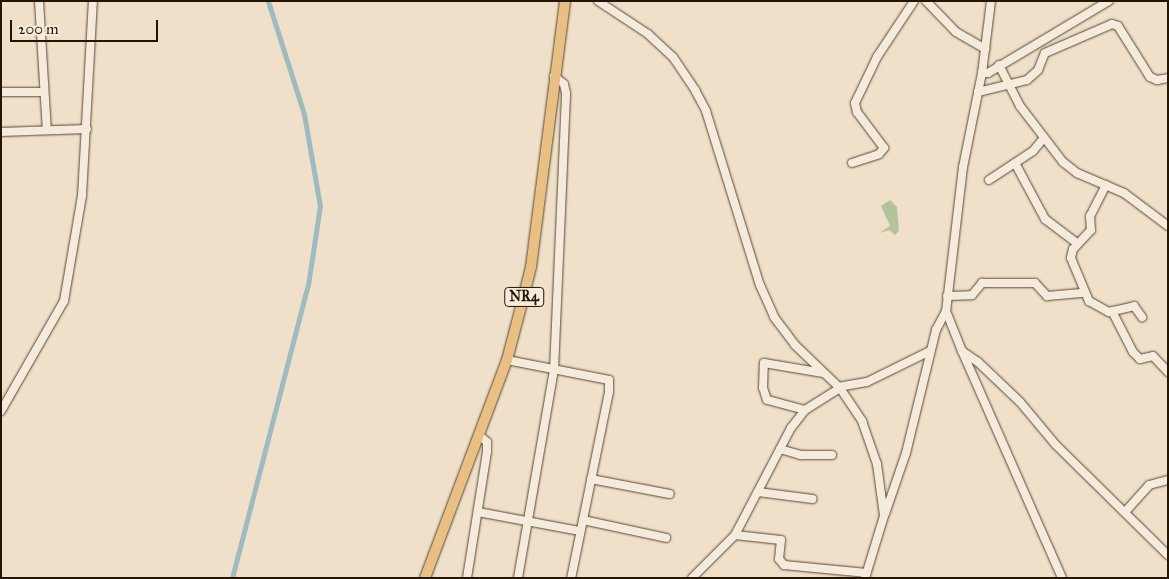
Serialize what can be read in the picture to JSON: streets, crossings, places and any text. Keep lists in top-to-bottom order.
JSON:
{
  "streets": {
    "highway": ["NR4"]
  },
  "scale_bar": "200 m"
}
